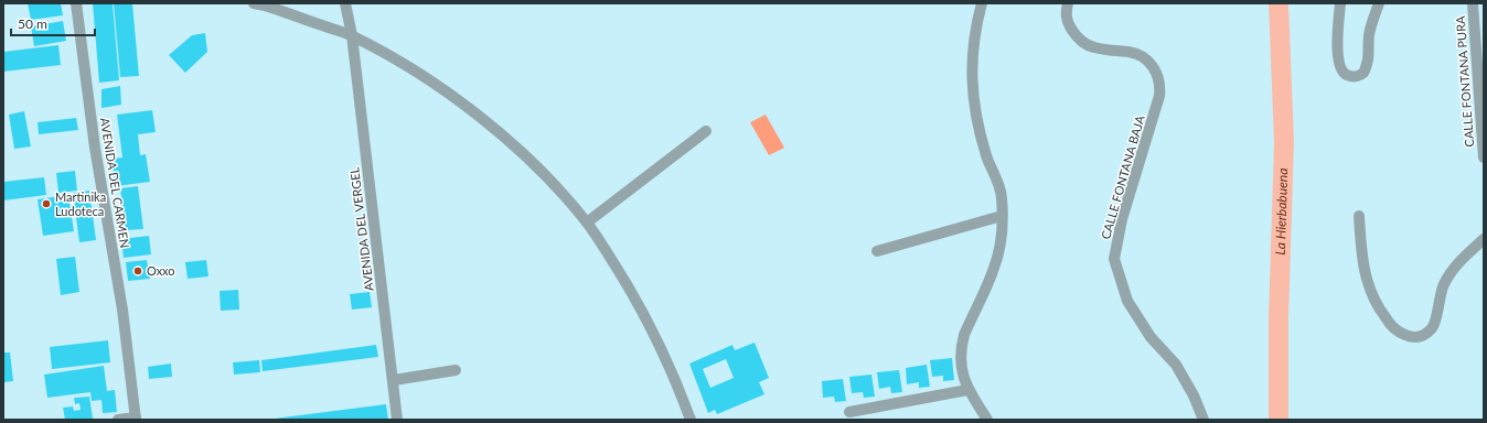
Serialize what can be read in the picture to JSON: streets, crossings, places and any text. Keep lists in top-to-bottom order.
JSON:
{
  "streets": {
    "street": [
      "CALLE FONTANA PURA",
      "CALLE FONTANA BAJA",
      "AVENIDA DEL CARMEN",
      "AVENIDA DEL VERGEL"
    ]
  },
  "water": ["La Hierbabuena"],
  "places": ["Martinika Ludoteca", "Oxxo"],
  "scale_bar": "50 m"
}
